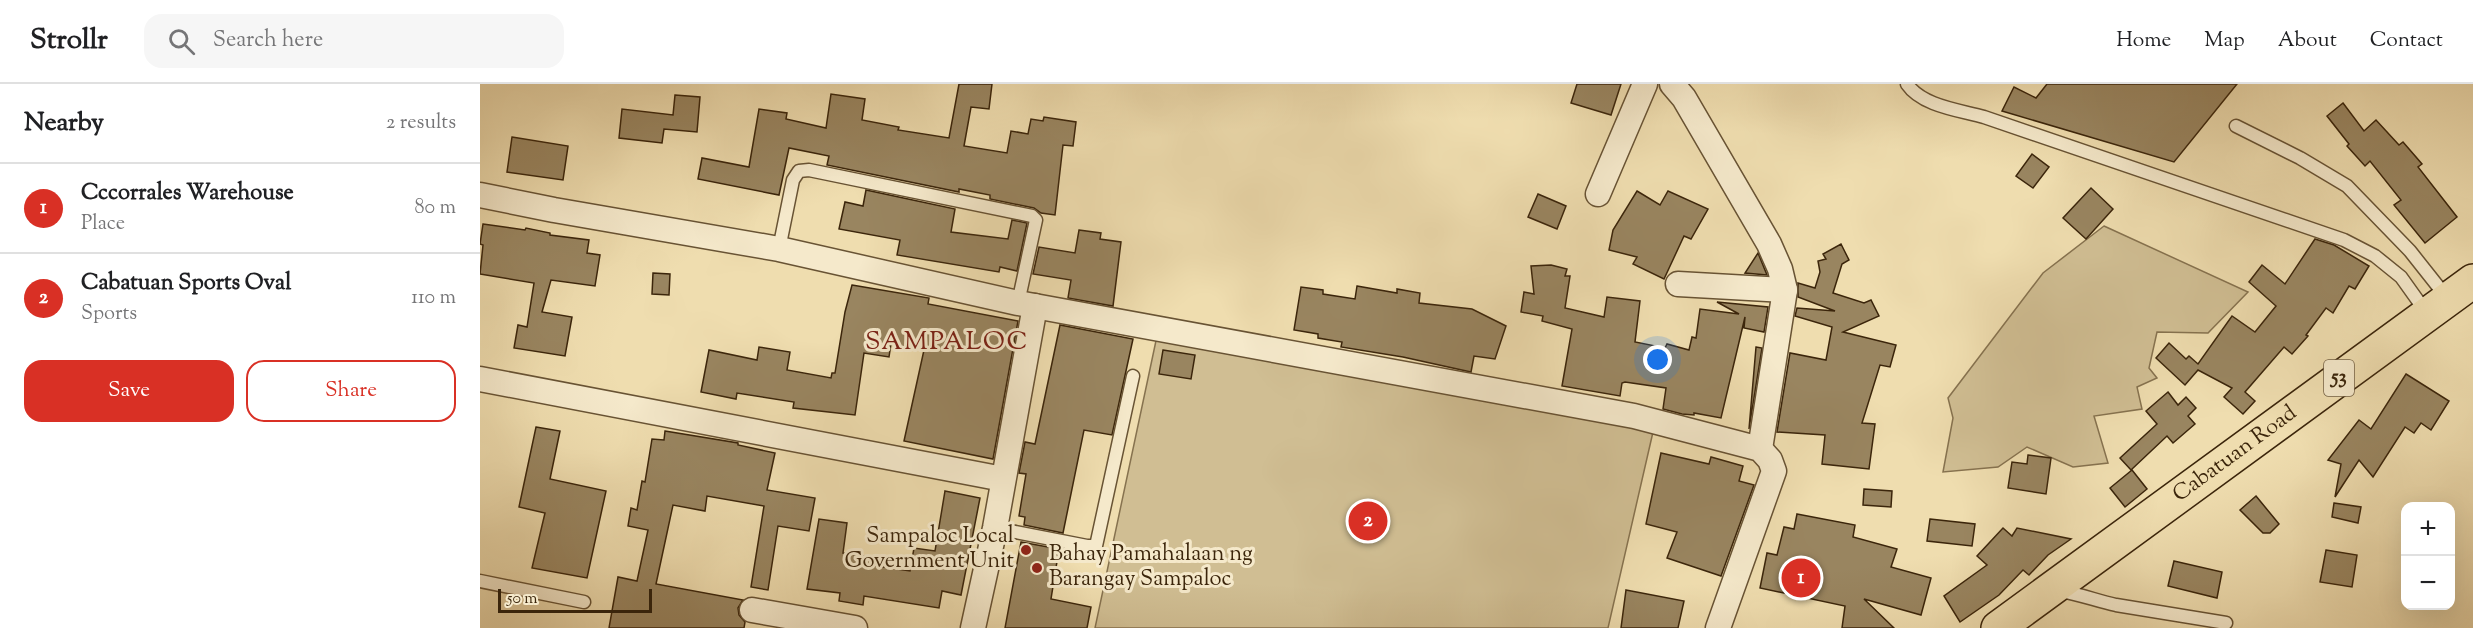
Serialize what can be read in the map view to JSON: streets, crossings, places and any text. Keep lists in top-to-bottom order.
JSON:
{
  "streets": {
    "highway": ["53", "Cabatuan Road"]
  },
  "districts": ["SAMPALOC"],
  "places": ["Sampaloc Local Government Unit", "Bahay Pamahalaan ng Barangay Sampaloc"],
  "scale_bar": "50 m",
  "page": {
    "header": "Strollr",
    "search": "Search here",
    "nav": [
      "Home",
      "Map",
      "About",
      "Contact"
    ],
    "heading": ["Nearby", "2 results"],
    "list": [
      {
        "mark": "1",
        "name": "Cccorrales Warehouse",
        "note": "Place",
        "value": "80 m"
      },
      {
        "mark": "2",
        "name": "Cabatuan Sports Oval",
        "note": "Sports",
        "value": "110 m"
      }
    ],
    "buttons": ["Save", "Share"],
    "pins": ["2", "1"],
    "map_buttons": ["+", "−"],
    "scale": "50 m"
  }
}
